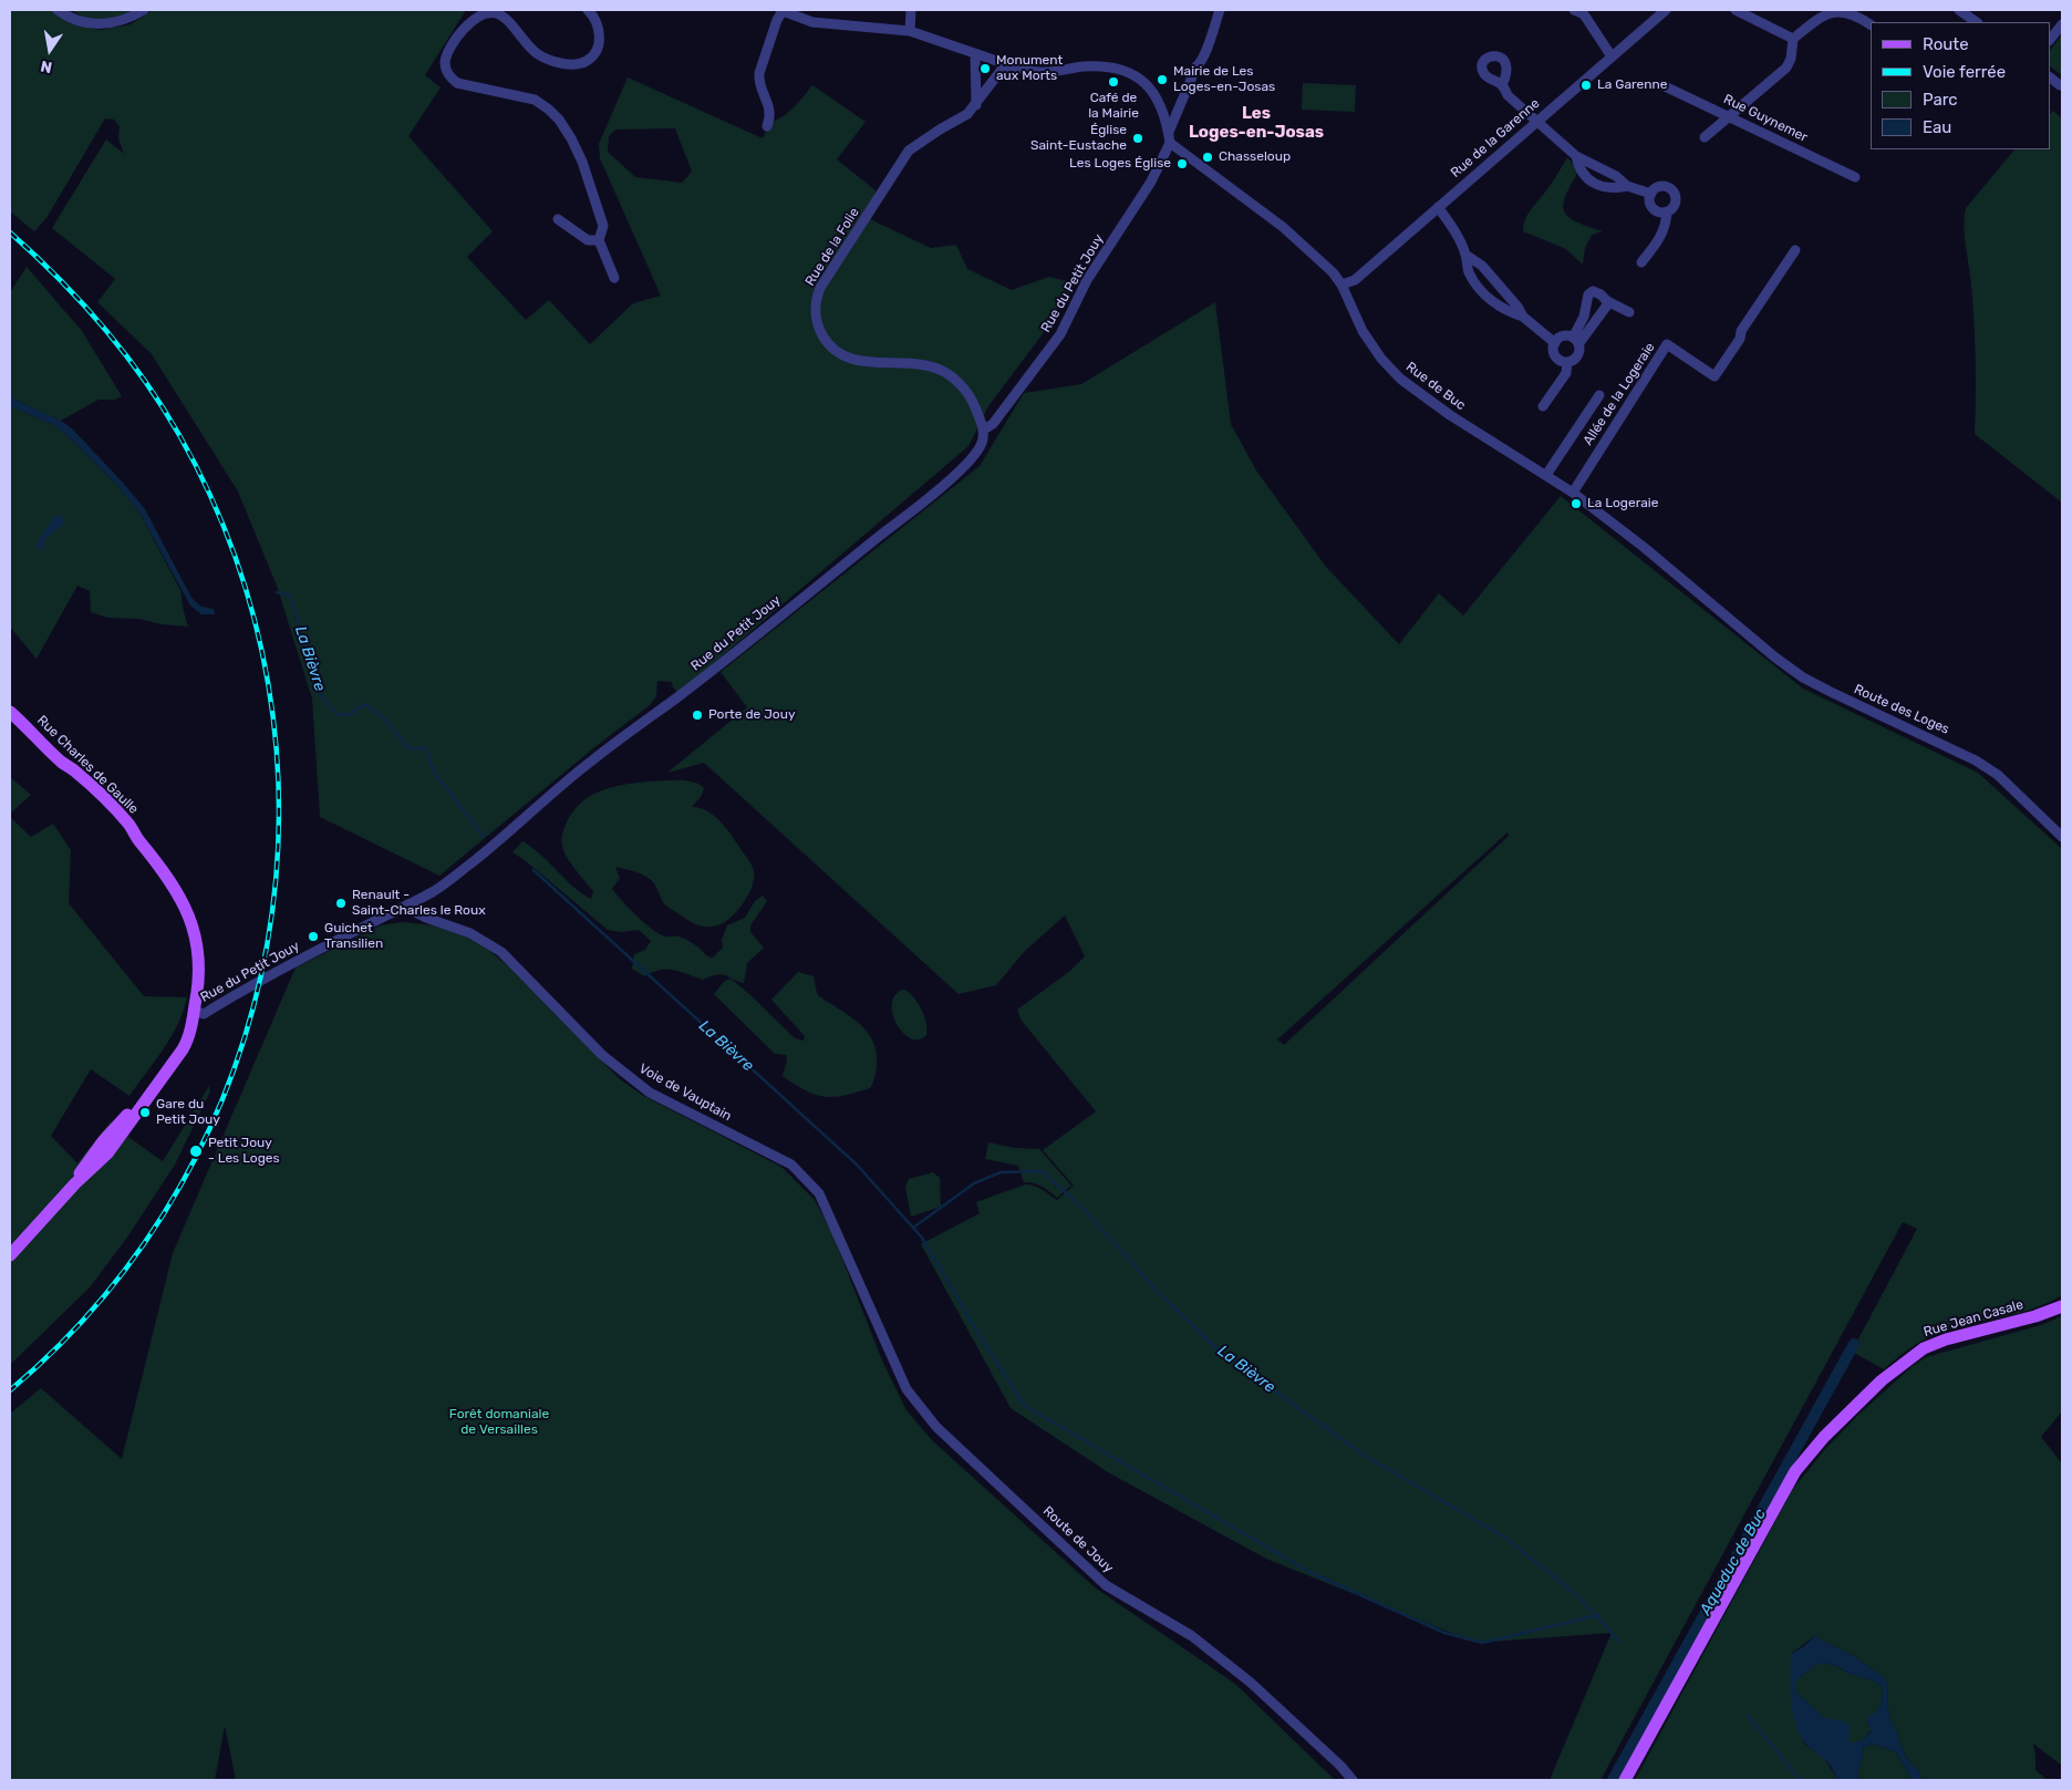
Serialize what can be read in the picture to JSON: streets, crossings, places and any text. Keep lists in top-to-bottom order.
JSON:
{
  "streets": {
    "main road": ["Rue Charles de Gaulle", "Rue Jean Casale"],
    "street": [
      "Rue Guynemer",
      "Rue de la Garenne",
      "Rue de la Folie",
      "Rue du Petit Jouy",
      "Rue de Buc",
      "Allée de la Logeraie",
      "Route des Loges",
      "Voie de Vauptain",
      "Route de Jouy"
    ]
  },
  "crossings": [
    ["Rue de la Garenne", "Rue de Buc"],
    ["Rue de la Folie", "Rue du Petit Jouy"],
    ["Rue du Petit Jouy", "Rue de Buc"],
    ["Rue du Petit Jouy", "Rue Charles de Gaulle"],
    ["Rue du Petit Jouy", "Voie de Vauptain"],
    ["Rue de Buc", "Allée de la Logeraie"],
    ["Rue de Buc", "Route des Loges"],
    ["Voie de Vauptain", "Route de Jouy"]
  ],
  "districts": ["Les Loges-en-Josas"],
  "water": ["La Bièvre", "Aqueduc de Buc"],
  "parks": ["Forêt domaniale de Versailles"],
  "places": [
    "Monument aux Morts",
    "Mairie de Les Loges-en-Josas",
    "Café de la Mairie",
    "La Garenne",
    "Église Saint-Eustache",
    "Chasseloup",
    "Les Loges Église",
    "La Logeraie",
    "Porte de Jouy",
    "Renault - Saint-Charles le Roux",
    "Guichet Transilien",
    "Gare du Petit Jouy",
    "Petit Jouy - Les Loges"
  ],
  "legend": [
    "Route",
    "Voie ferrée",
    "Parc",
    "Eau"
  ],
  "north": "bottom"
}
